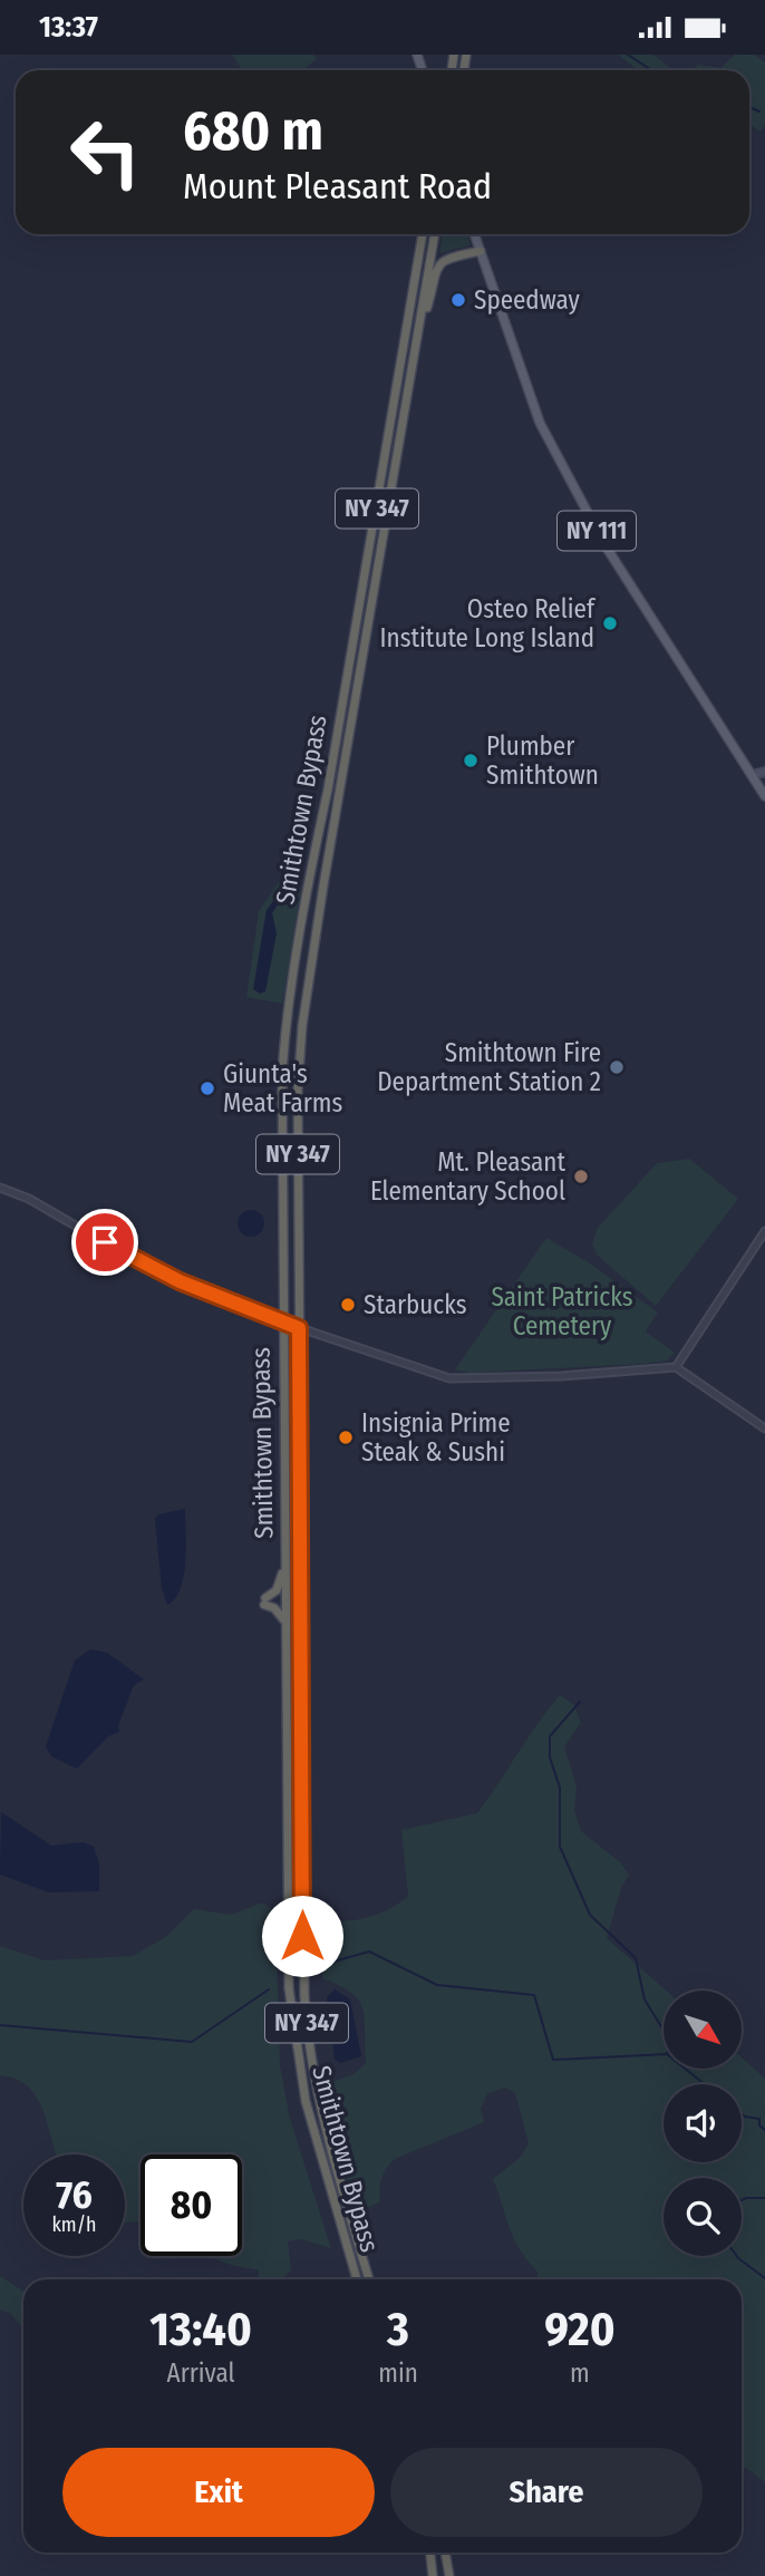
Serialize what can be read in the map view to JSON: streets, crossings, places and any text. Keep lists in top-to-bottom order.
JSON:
{
  "streets": {
    "highway": ["NY 347", "Smithtown Bypass"],
    "main road": ["NY 111"]
  },
  "parks": ["Saint Patricks Cemetery"],
  "places": [
    "Speedway",
    "Osteo Relief Institute Long Island",
    "Plumber Smithtown",
    "Smithtown Fire Department Station 2",
    "Giunta's Meat Farms",
    "Mt. Pleasant Elementary School",
    "Starbucks",
    "Insignia Prime Steak & Sushi"
  ],
  "north": "bottom right",
  "page": {
    "status": "13:37",
    "turn": ["680 m", "Mount Pleasant Road"],
    "speed": "76 km/h",
    "limit": "80",
    "eta": [
      "13:40",
      "Arrival",
      "3",
      "min",
      "920",
      "m"
    ],
    "buttons": ["Exit", "Share"]
  }
}
